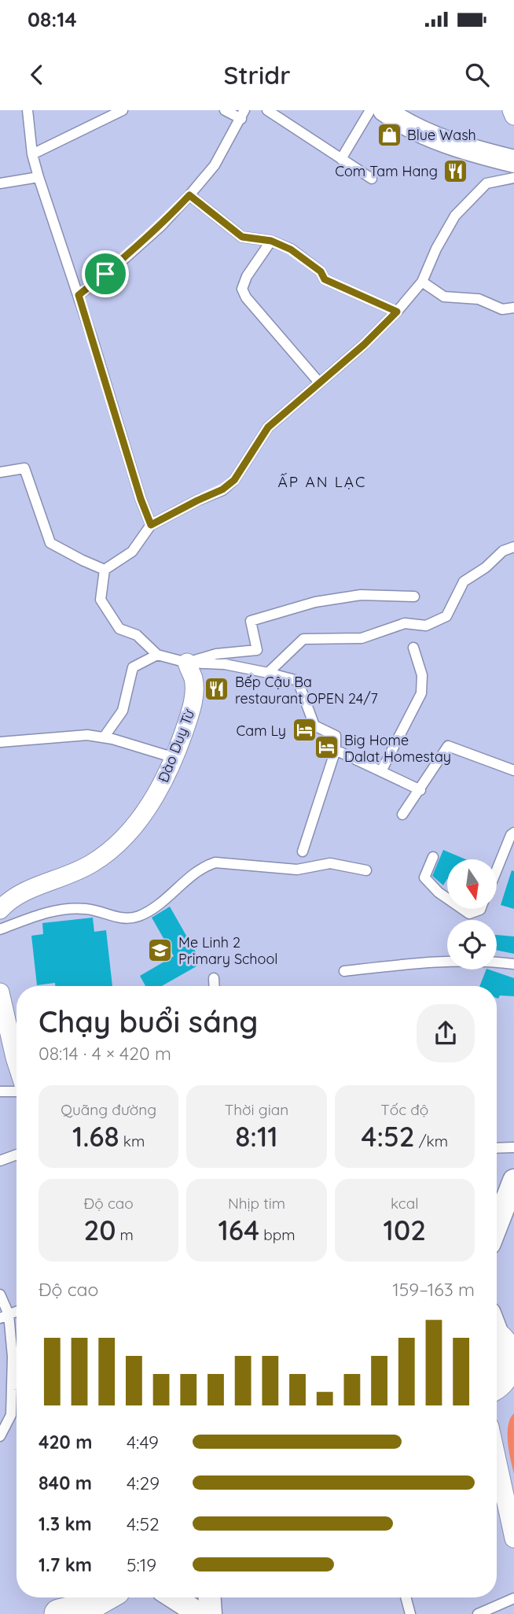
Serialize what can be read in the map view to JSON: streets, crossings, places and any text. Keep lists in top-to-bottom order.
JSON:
{
  "streets": {
    "street": ["Đào Duy Từ"]
  },
  "districts": ["ẤP AN LẠC"],
  "places": {
    "shop": ["Blue Wash"],
    "restaurant": ["Com Tam Hang", "Bếp Cậu Ba restaurant OPEN 24/7"],
    "hotel": ["Cam Ly", "Big Home Dalat Homestay"],
    "school or university": ["Me Linh 2 Primary School"]
  },
  "north": "bottom",
  "page": {
    "status": "08:14",
    "header": "Stridr",
    "heading": ["Chạy buổi sáng", "08:14 · 4 × 420 m"],
    "stats": [
      ["Quãng đường", "1.68 km"],
      ["Thời gian", "8:11"],
      ["Tốc độ", "4:52 /km"],
      ["Độ cao", "20 m"],
      ["Nhịp tim", "164 bpm"],
      ["kcal", "102"]
    ],
    "chart": ["Độ cao", "159–163 m"],
    "list": [
      {
        "name": "420 m",
        "note": "4:49"
      },
      {
        "name": "840 m",
        "note": "4:29"
      },
      {
        "name": "1.3 km",
        "note": "4:52"
      },
      {
        "name": "1.7 km",
        "note": "5:19"
      }
    ]
  }
}
